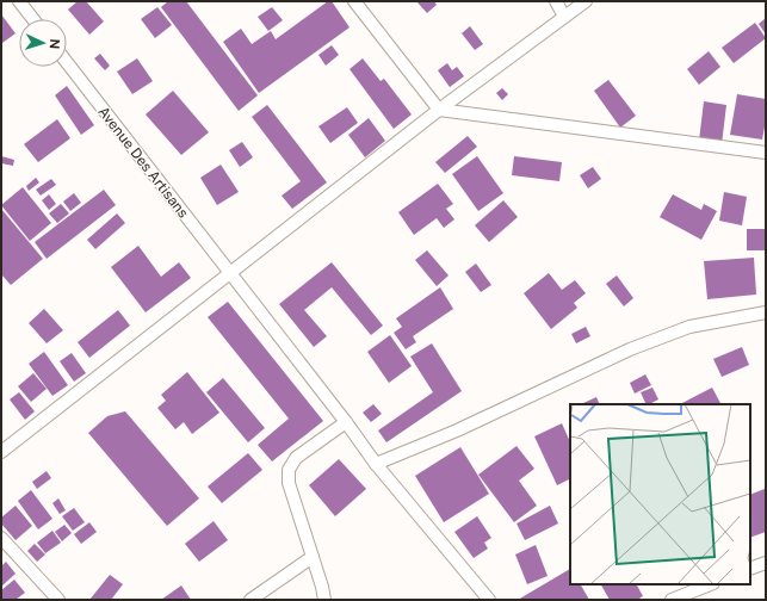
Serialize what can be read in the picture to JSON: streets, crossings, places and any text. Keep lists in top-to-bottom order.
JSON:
{
  "streets": {
    "street": ["Avenue Des Artisans"]
  },
  "north": "right"
}
